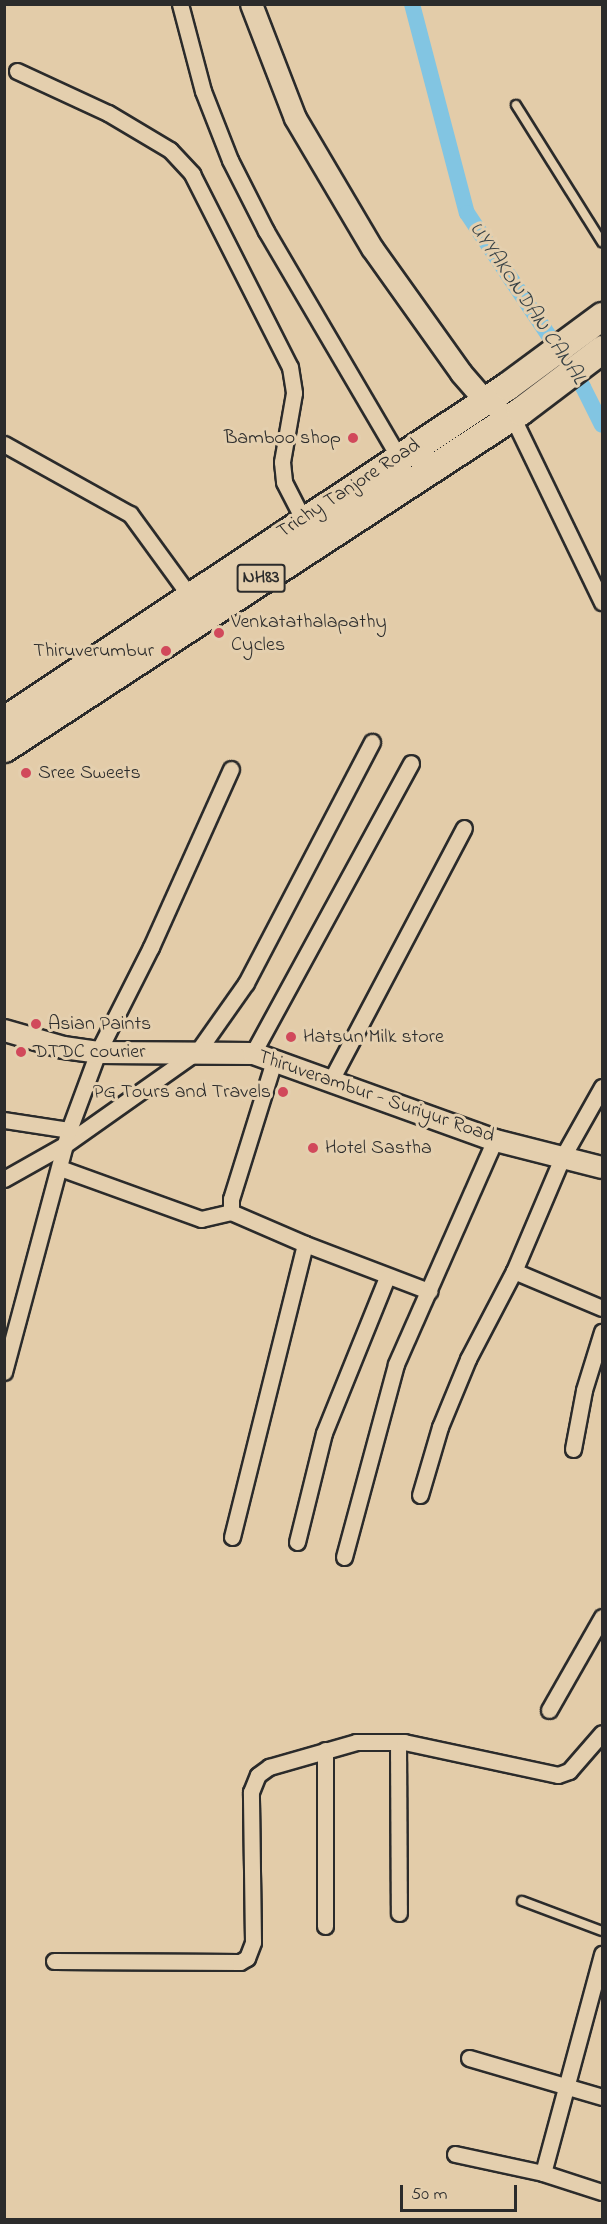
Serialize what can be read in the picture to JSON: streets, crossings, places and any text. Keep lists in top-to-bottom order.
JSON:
{
  "streets": {
    "highway": ["Trichy Tanjore Road", "NH83"],
    "main road": ["Thiruverambur - Suriyur Road"]
  },
  "water": ["UYYAKONDAN CANAL"],
  "places": [
    "Bamboo shop",
    "Venkatathalapathy Cycles",
    "Thiruverumbur",
    "Sree Sweets",
    "Asian Paints",
    "Hatsun Milk store",
    "DTDC courier",
    "PG Tours and Travels",
    "Hotel Sastha"
  ],
  "scale_bar": "50 m"
}
